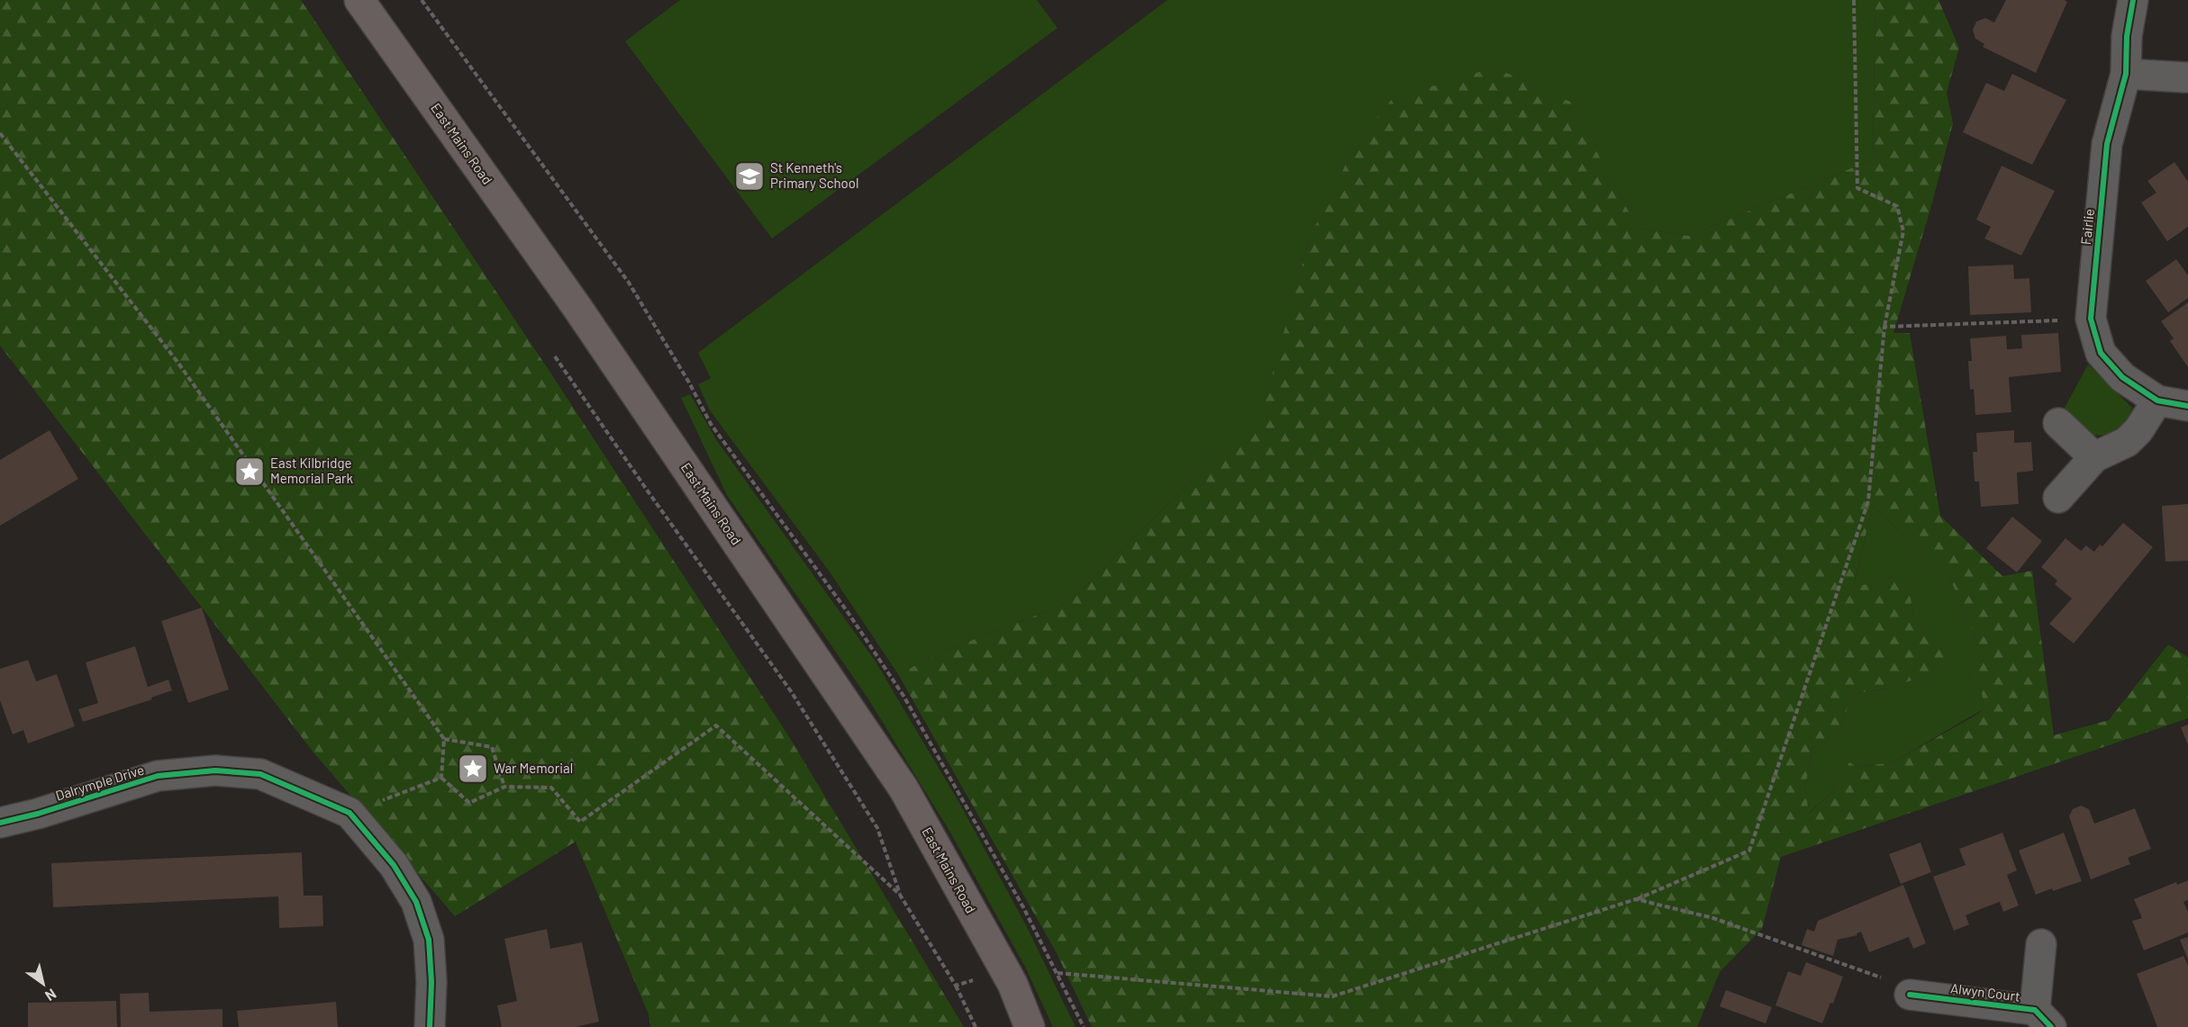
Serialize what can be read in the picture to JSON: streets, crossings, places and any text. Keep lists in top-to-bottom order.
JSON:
{
  "streets": {
    "main road": ["East Mains Road"],
    "street": ["Fairlie", "Dalrymple Drive", "Alwyn Court"]
  },
  "places": {
    "school or university": ["St Kenneth's Primary School"],
    "place": ["East Kilbridge Memorial Park", "War Memorial"]
  },
  "north": "bottom right"
}
